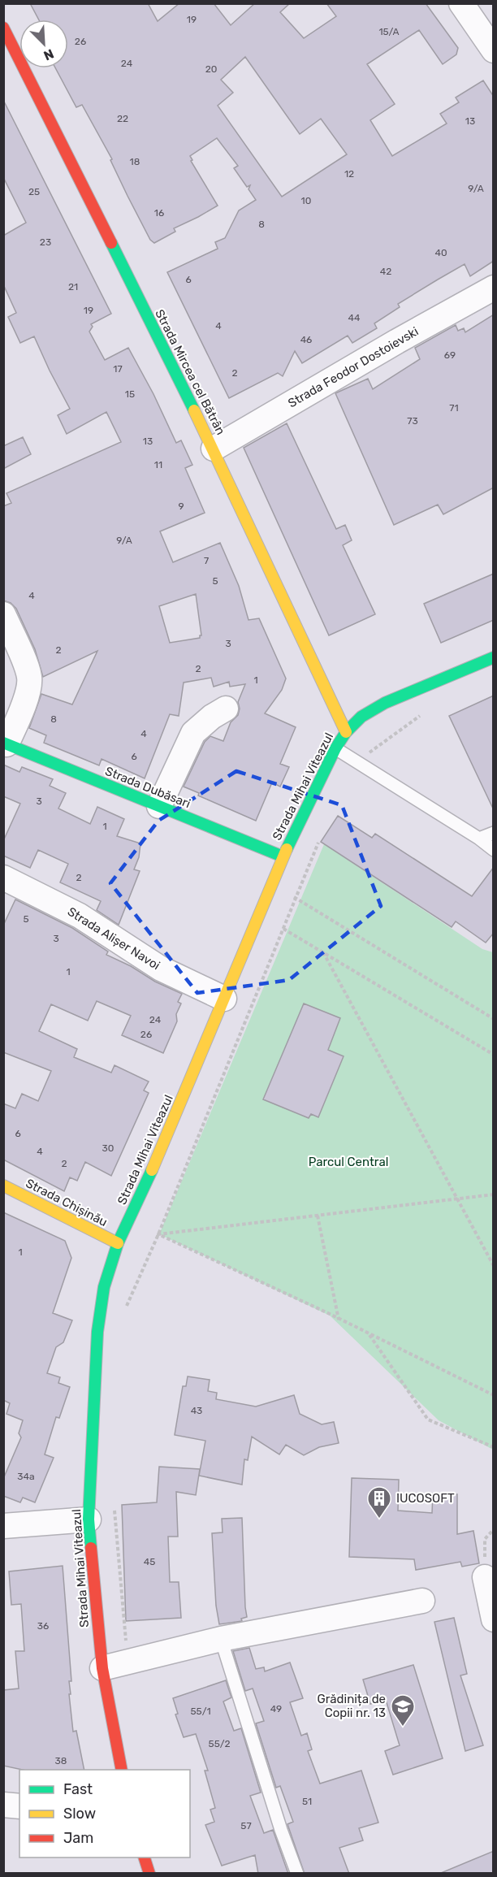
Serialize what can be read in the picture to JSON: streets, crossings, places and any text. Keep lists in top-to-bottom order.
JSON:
{
  "streets": {
    "street": [
      "Strada Fеodor Dostoievski",
      "Strada Mircea cel Bătrân",
      "Strada Mihai Viteazul",
      "Strada Dubăsari",
      "Strada Alișer Navoi",
      "Strada Chișinău"
    ]
  },
  "crossings": [
    ["Strada Fеodor Dostoievski", "Strada Mircea cel Bătrân"],
    ["Strada Mircea cel Bătrân", "Strada Mihai Viteazul"],
    ["Strada Mihai Viteazul", "Strada Dubăsari"],
    ["Strada Mihai Viteazul", "Strada Alișer Navoi"],
    ["Strada Mihai Viteazul", "Strada Chișinău"]
  ],
  "parks": ["Parcul Central"],
  "places": {
    "building": ["IUCOSOFT"],
    "school or university": ["Grădinița de Copii nr. 13"]
  },
  "house_numbers": [
    "19",
    "15/A",
    "26",
    "24",
    "20",
    "22",
    "13",
    "18",
    "12",
    "9/A",
    "25",
    "10",
    "16",
    "8",
    "23",
    "40",
    "42",
    "6",
    "21",
    "19",
    "44",
    "4",
    "46",
    "69",
    "17",
    "2",
    "15",
    "71",
    "73",
    "13",
    "11",
    "9",
    "9/A",
    "7",
    "5",
    "4",
    "3",
    "2",
    "2",
    "1",
    "8",
    "4",
    "6",
    "3",
    "1",
    "2",
    "5",
    "3",
    "1",
    "24",
    "26",
    "6",
    "30",
    "4",
    "2",
    "1",
    "43",
    "34a",
    "45",
    "36",
    "49",
    "55/1",
    "55/2",
    "38",
    "51",
    "57"
  ],
  "legend": ["Fast", "Slow", "Jam"],
  "north": "bottom right"
}
